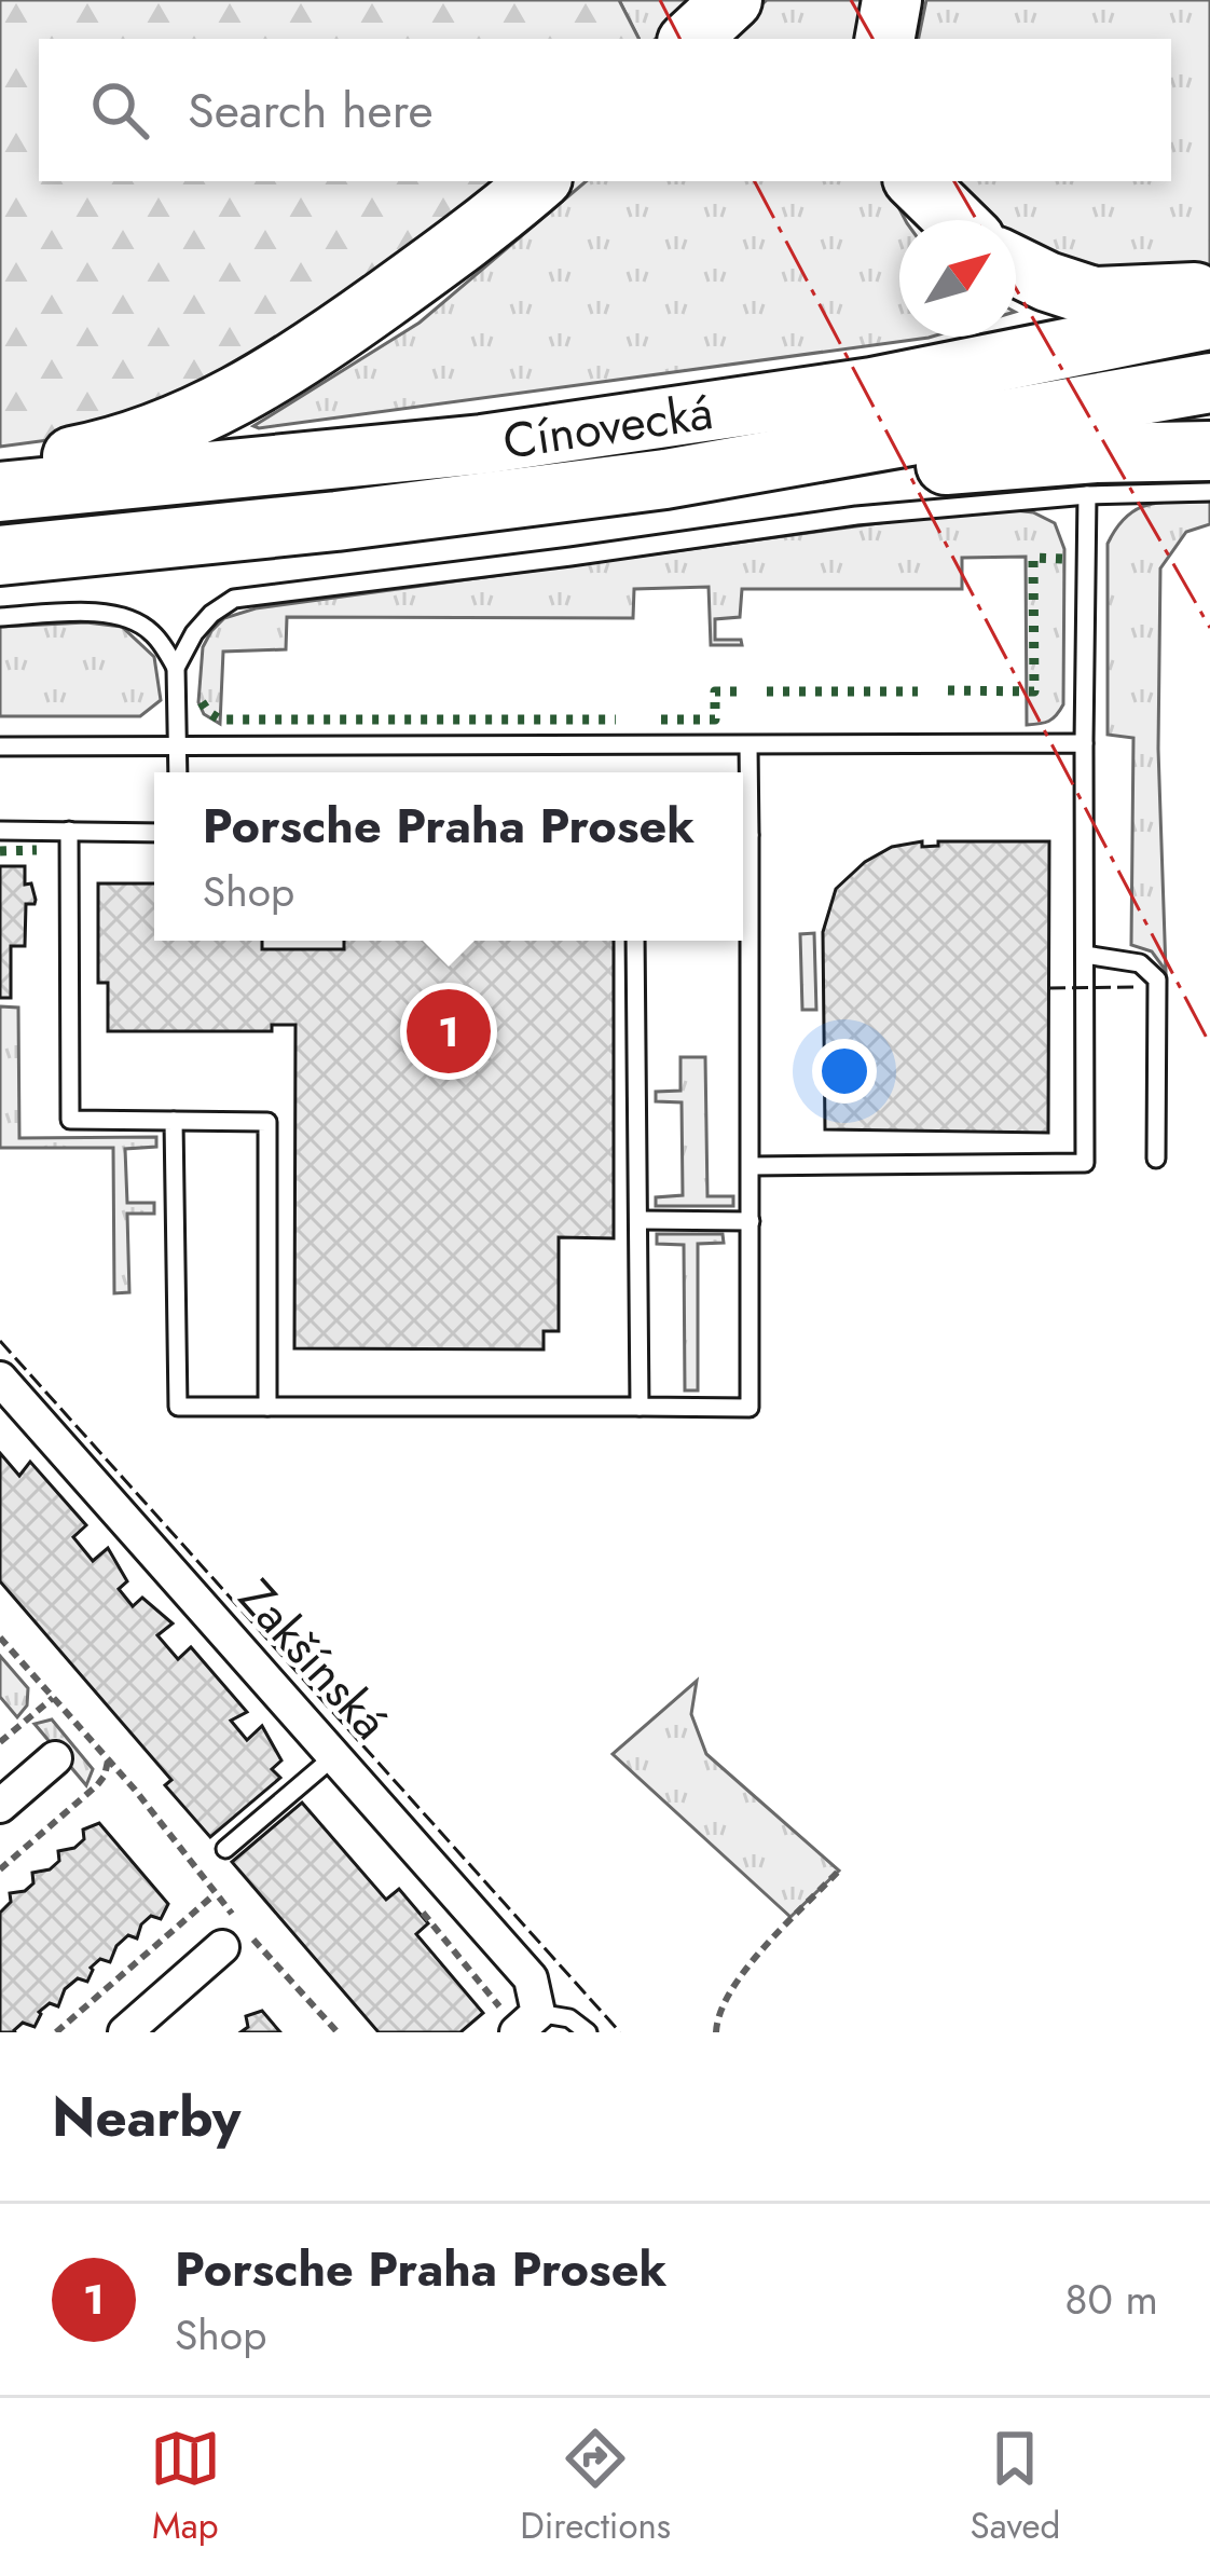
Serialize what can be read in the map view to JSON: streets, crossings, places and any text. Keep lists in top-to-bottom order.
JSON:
{
  "streets": {
    "highway": ["Cínovecká"],
    "street": ["Zakšínská"]
  },
  "north": "top right",
  "page": {
    "search": "Search here",
    "popup": ["Porsche Praha Prosek", "Shop"],
    "pins": "1",
    "heading": "Nearby",
    "list": [
      {
        "mark": "1",
        "name": "Porsche Praha Prosek",
        "note": "Shop",
        "value": "80 m"
      }
    ],
    "nav": ["Map", "Directions", "Saved"]
  }
}
